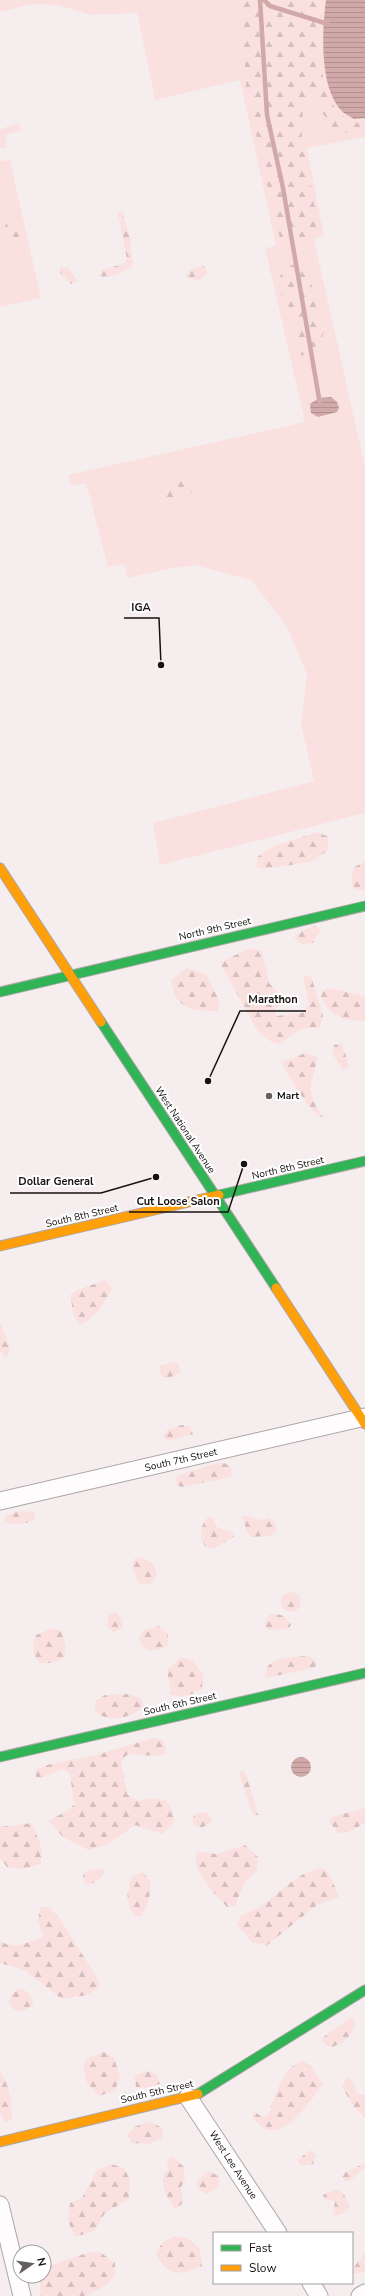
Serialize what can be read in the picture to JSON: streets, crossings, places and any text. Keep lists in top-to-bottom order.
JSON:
{
  "streets": {
    "street": [
      "North 9th Street",
      "West National Avenue",
      "North 8th Street",
      "South 8th Street",
      "South 7th Street",
      "South 6th Street",
      "South 5th Street",
      "West Lee Avenue"
    ]
  },
  "crossings": [
    ["North 9th Street", "West National Avenue"],
    ["West National Avenue", "North 8th Street"],
    ["West National Avenue", "South 8th Street"],
    ["West National Avenue", "South 7th Street"],
    ["North 8th Street", "South 8th Street"],
    ["South 5th Street", "West Lee Avenue"]
  ],
  "places": [
    "IGA",
    "Marathon",
    "Mart",
    "Cut Loose Salon",
    "Dollar General"
  ],
  "legend": ["Fast", "Slow"],
  "north": "right"
}
